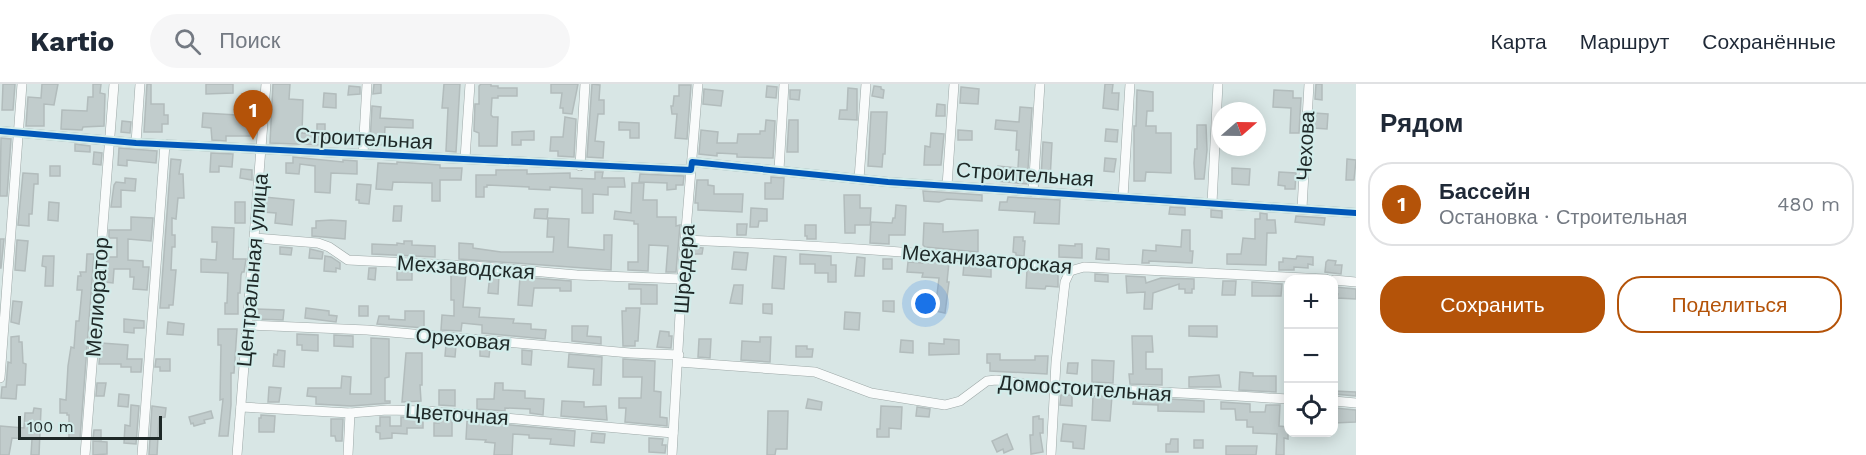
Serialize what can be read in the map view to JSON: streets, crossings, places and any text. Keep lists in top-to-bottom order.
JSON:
{
  "streets": {
    "street": [
      "Строительная",
      "Чехова",
      "Механизаторская",
      "Мехзаводская",
      "Шредера",
      "Центральная улица",
      "Мелиоратор",
      "Ореховая",
      "Домостоительная",
      "Цветочная"
    ]
  },
  "crossings": [
    ["Строительная", "Чехова"],
    ["Строительная", "Шредера"],
    ["Строительная", "Центральная улица"],
    ["Строительная", "Мелиоратор"],
    ["Механизаторская", "Шредера"],
    ["Мехзаводская", "Шредера"],
    ["Мехзаводская", "Центральная улица"],
    ["Шредера", "Ореховая"],
    ["Шредера", "Домостоительная"],
    ["Шредера", "Цветочная"],
    ["Центральная улица", "Ореховая"],
    ["Центральная улица", "Цветочная"],
    ["Ореховая", "Домостоительная"]
  ],
  "scale_bar": "100 m",
  "north": "right",
  "page": {
    "header": "Kartio",
    "search": "Поиск",
    "nav": ["Карта", "Маршрут", "Сохранённые"],
    "heading": "Рядом",
    "pins": "1",
    "list": [
      {
        "mark": "1",
        "name": "Бассейн",
        "note": "Остановка · Строительная",
        "value": "480 m"
      }
    ],
    "buttons": ["Сохранить", "Поделиться"],
    "map_buttons": ["+", "−"],
    "scale": "100 m"
  }
}
